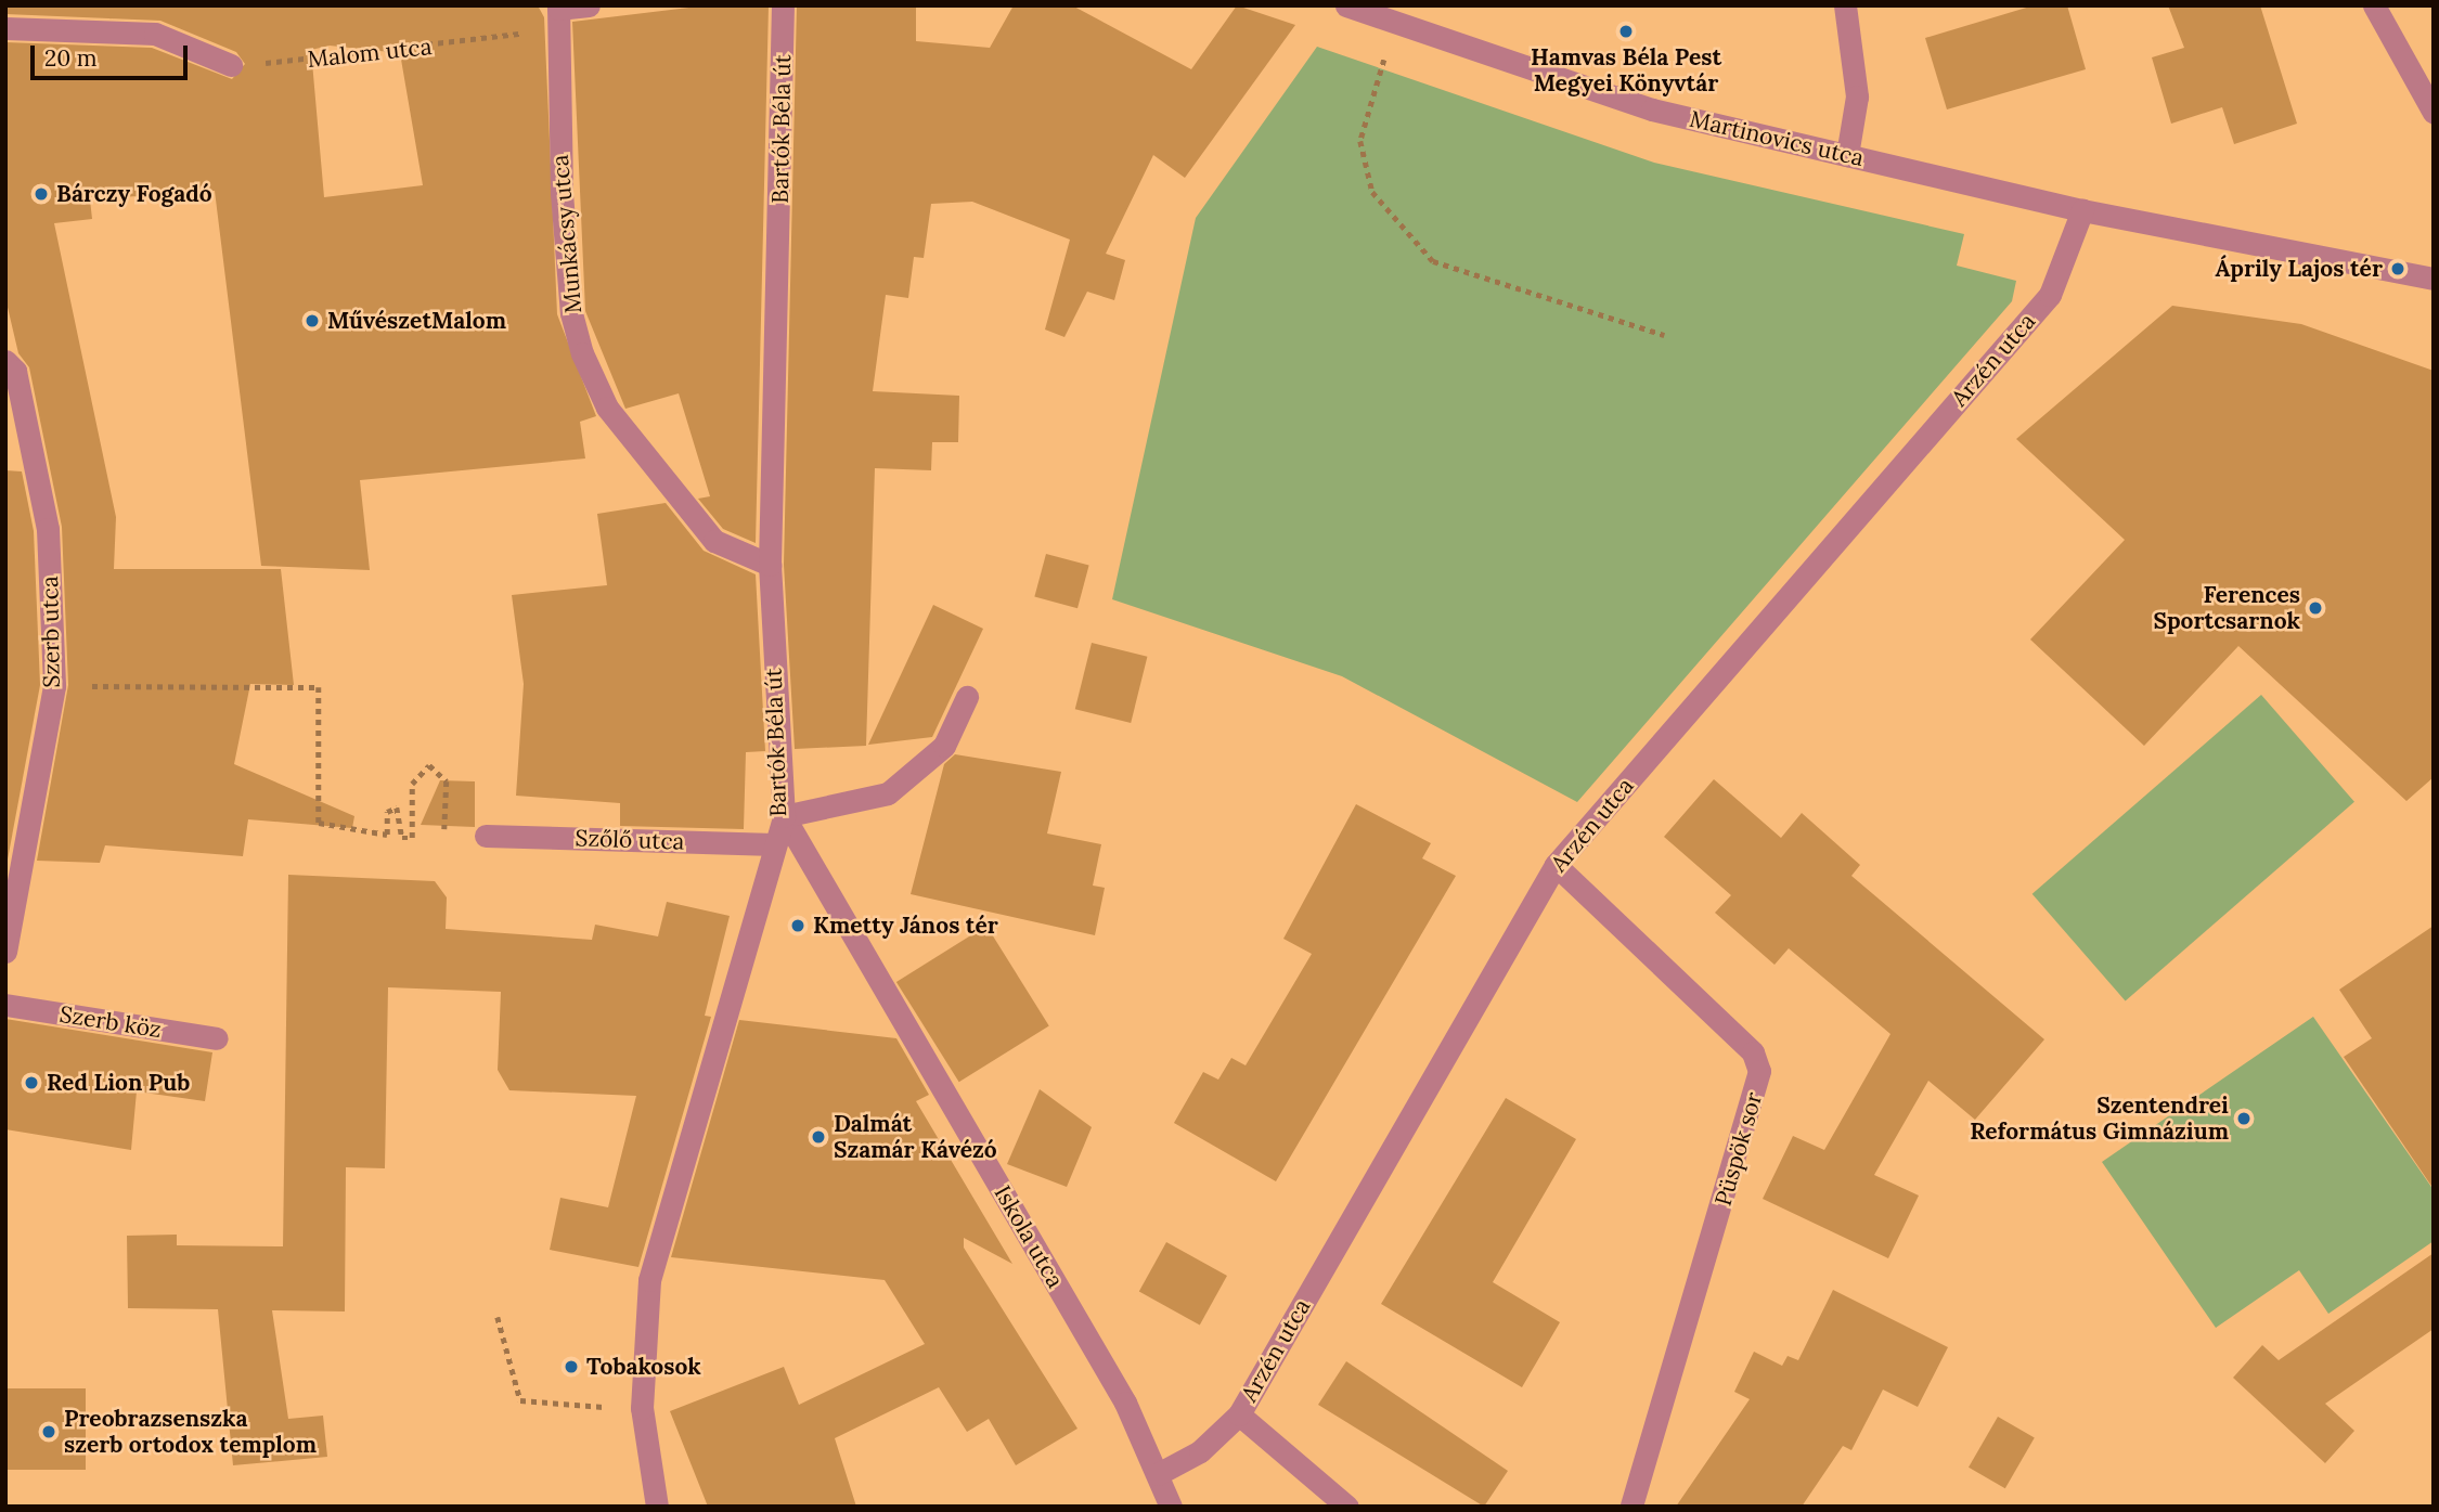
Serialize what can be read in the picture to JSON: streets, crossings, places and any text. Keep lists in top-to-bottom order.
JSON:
{
  "streets": {
    "street": [
      "Bartók Béla út",
      "Martinovics utca",
      "Munkácsy utca",
      "Arzén utca",
      "Szerb utca",
      "Szőlő utca",
      "Szerb köz",
      "Püspök sor",
      "Iskola utca"
    ],
    "path": ["Malom utca"]
  },
  "crossings": [
    ["Malom utca", "Munkácsy utca"],
    ["Bartók Béla út", "Munkácsy utca"],
    ["Bartók Béla út", "Szőlő utca"],
    ["Bartók Béla út", "Iskola utca"],
    ["Martinovics utca", "Arzén utca"],
    ["Arzén utca", "Püspök sor"],
    ["Arzén utca", "Iskola utca"]
  ],
  "places": [
    "Hamvas Béla Pest Megyei Könyvtár",
    "Bárczy Fogadó",
    "Áprily Lajos tér",
    "MűvészetMalom",
    "Ferences Sportcsarnok",
    "Kmetty János tér",
    "Red Lion Pub",
    "Szentendrei Református Gimnázium",
    "Dalmát Szamár Kávézó",
    "Tobakosok",
    "Preobrazsenszka szerb ortodox templom"
  ],
  "scale_bar": "20 m"
}
